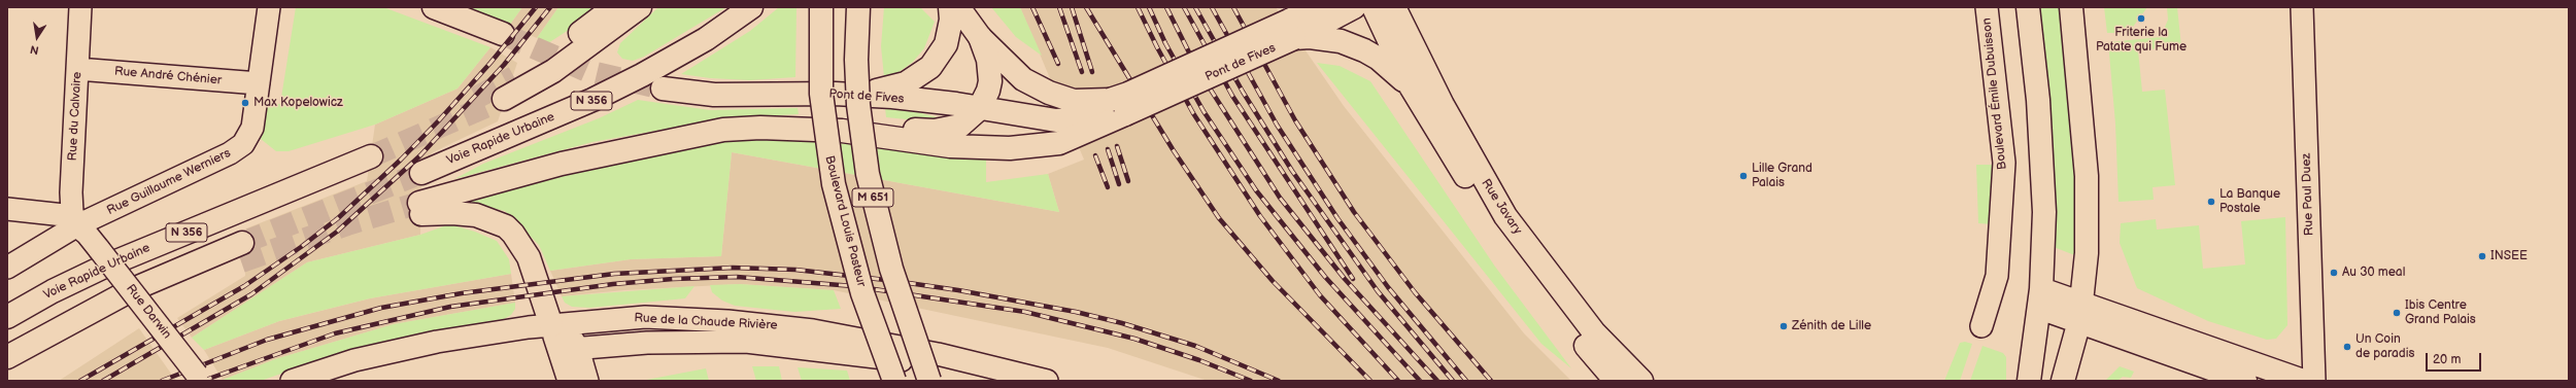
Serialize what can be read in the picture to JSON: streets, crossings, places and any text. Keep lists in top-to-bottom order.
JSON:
{
  "streets": {
    "main road": [
      "Pont de Fives",
      "N 356",
      "Voie Rapide Urbaine",
      "M 651",
      "Rue Javary",
      "Boulevard Louis Pasteur"
    ],
    "street": [
      "Rue André Chénier",
      "Boulevard Émile Dubuisson",
      "Rue du Calvaire",
      "Rue Guillaume Werniers",
      "Rue Paul Duez",
      "Rue Darwin",
      "Rue de la Chaude Rivière"
    ]
  },
  "crossings": [
    ["Pont de Fives", "Rue Javary"],
    ["Rue André Chénier", "Rue du Calvaire"],
    ["Rue André Chénier", "Rue Guillaume Werniers"],
    ["Rue du Calvaire", "Rue Guillaume Werniers"],
    ["Rue du Calvaire", "Rue Darwin"],
    ["Rue Guillaume Werniers", "Rue Darwin"]
  ],
  "places": [
    "Friterie la Patate qui Fume",
    "Max Kopelowicz",
    "Lille Grand Palais",
    "La Banque Postale",
    "INSEE",
    "Au 30 meal",
    "Ibis Centre Grand Palais",
    "Zénith de Lille",
    "Un Coin de paradis"
  ],
  "scale_bar": "20 m",
  "north": "bottom"
}
